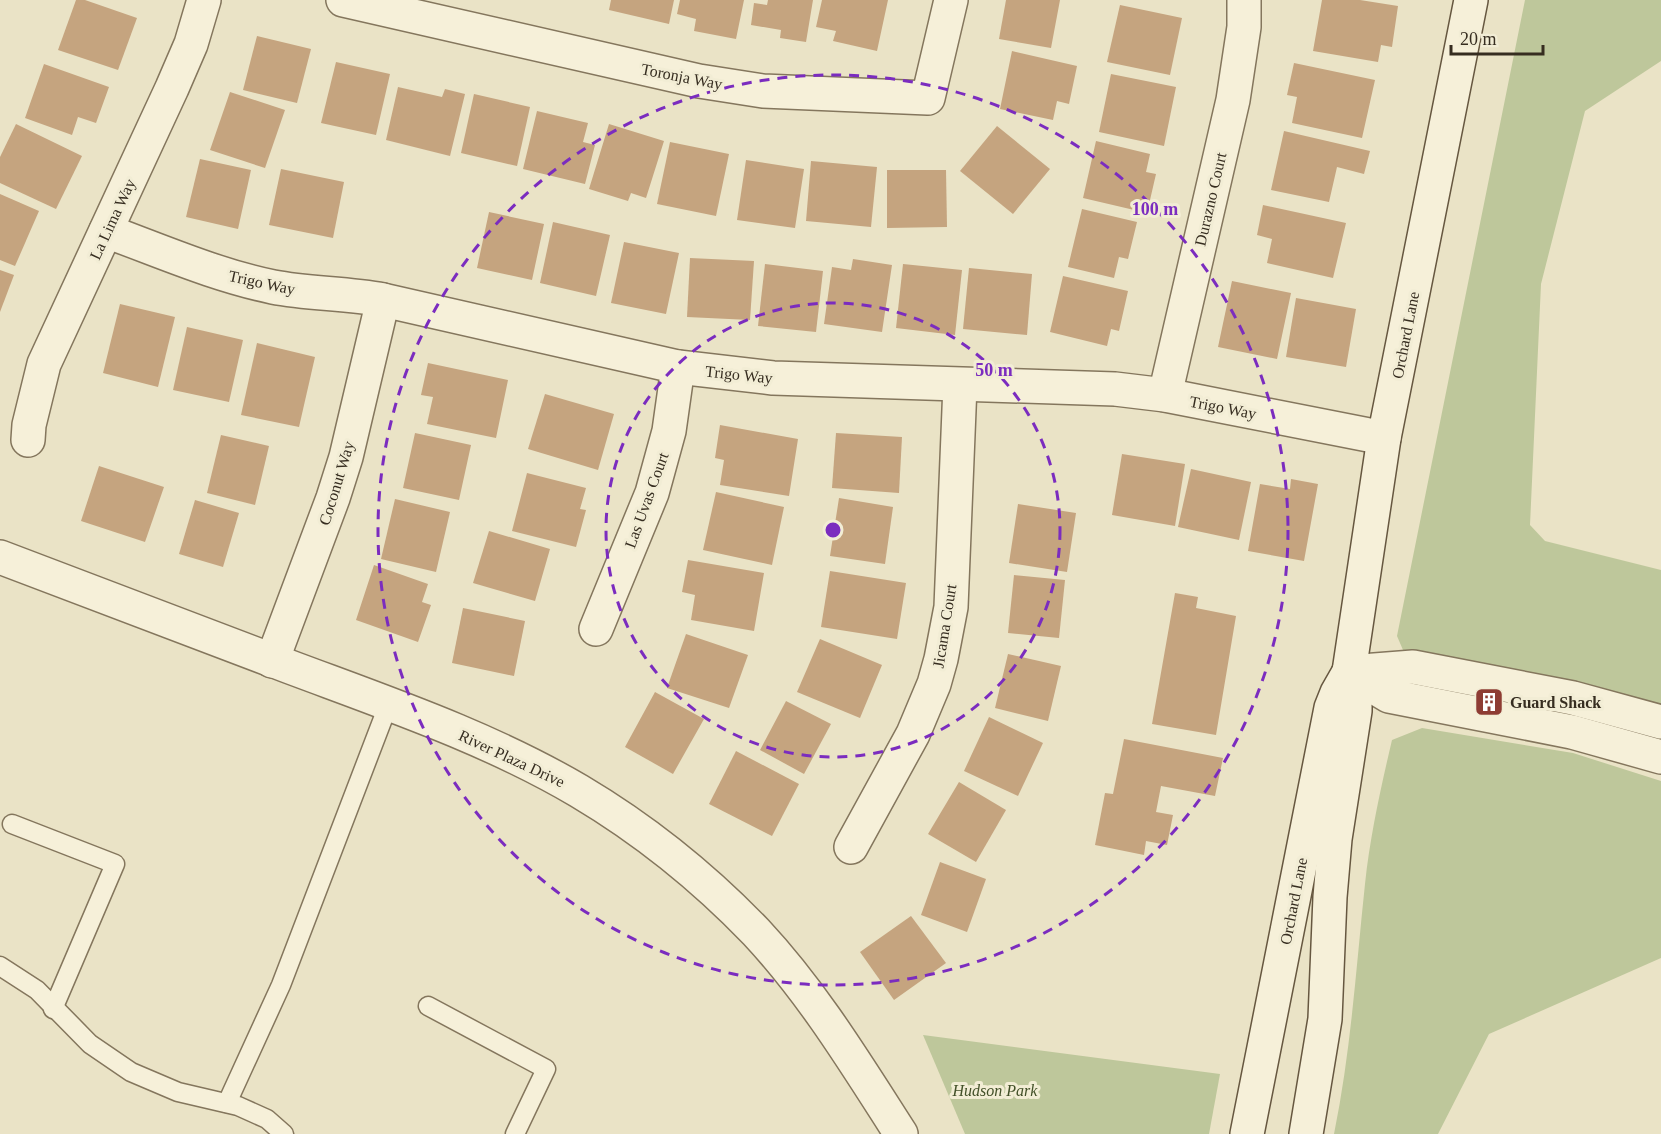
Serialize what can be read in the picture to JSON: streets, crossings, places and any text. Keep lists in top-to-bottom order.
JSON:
{
  "streets": {
    "street": [
      "Toronja Way",
      "Durazno Court",
      "La Lima Way",
      "Trigo Way",
      "Orchard Lane",
      "Coconut Way",
      "Las Uvas Court",
      "Jicama Court",
      "River Plaza Drive"
    ]
  },
  "crossings": [
    ["Durazno Court", "Trigo Way"],
    ["La Lima Way", "Trigo Way"],
    ["Trigo Way", "Orchard Lane"],
    ["Trigo Way", "Coconut Way"],
    ["Trigo Way", "Las Uvas Court"],
    ["Trigo Way", "Jicama Court"],
    ["Coconut Way", "River Plaza Drive"]
  ],
  "parks": ["Hudson Park"],
  "places": {
    "building": ["Guard Shack"]
  },
  "scale_bar": "20 m",
  "rings": ["100 m", "50 m"]
}
